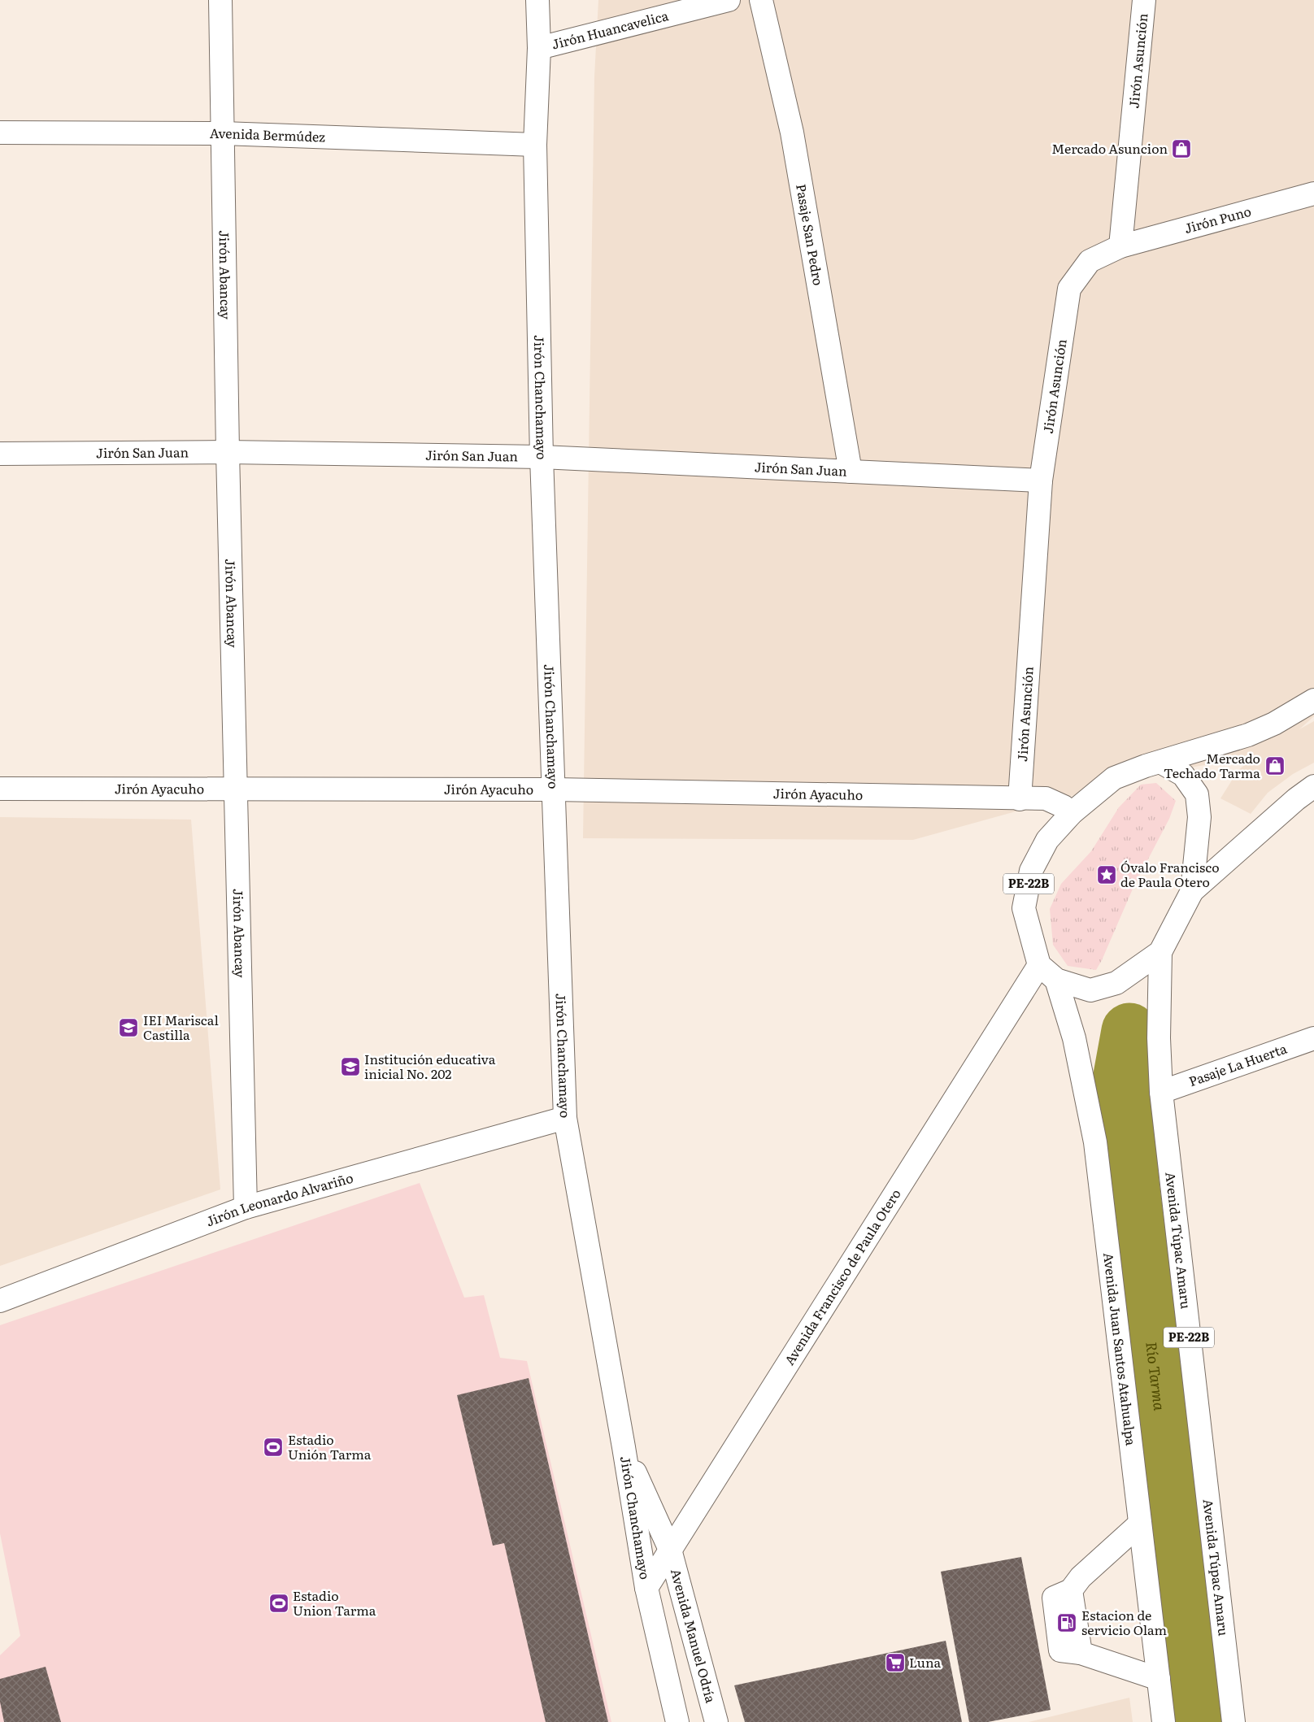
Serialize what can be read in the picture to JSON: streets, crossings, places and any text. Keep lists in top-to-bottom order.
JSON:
{
  "streets": {
    "main road": [
      "Jirón Huancavelica",
      "Jirón Asunción",
      "Avenida Bermúdez",
      "Jirón Puno",
      "Pasaje San Pedro",
      "Jirón Abancay",
      "Jirón Chanchamayo",
      "Jirón San Juan",
      "Jirón Ayacuho",
      "PE-22B",
      "Pasaje La Huerta",
      "Jirón Leonardo Alvariño",
      "Avenida Túpac Amaru",
      "Avenida Francisco de Paula Otero",
      "Avenida Juan Santos Atahualpa",
      "Avenida Manuel Odría"
    ]
  },
  "crossings": [
    ["Jirón Huancavelica", "Jirón Chanchamayo"],
    ["Jirón Asunción", "Jirón Puno"],
    ["Jirón Asunción", "Jirón San Juan"],
    ["Jirón Asunción", "Jirón Ayacuho"],
    ["Avenida Bermúdez", "Jirón Abancay"],
    ["Avenida Bermúdez", "Jirón Chanchamayo"],
    ["Pasaje San Pedro", "Jirón San Juan"],
    ["Jirón Abancay", "Jirón San Juan"],
    ["Jirón Abancay", "Jirón Ayacuho"],
    ["Jirón Abancay", "Jirón Leonardo Alvariño"],
    ["Jirón Chanchamayo", "Jirón San Juan"],
    ["Jirón Chanchamayo", "Jirón Ayacuho"],
    ["Jirón Chanchamayo", "Jirón Leonardo Alvariño"],
    ["Jirón Chanchamayo", "Avenida Francisco de Paula Otero"],
    ["Jirón Chanchamayo", "Avenida Manuel Odría"],
    ["Jirón Ayacuho", "PE-22B"],
    ["PE-22B", "Avenida Túpac Amaru"],
    ["PE-22B", "Avenida Francisco de Paula Otero"],
    ["PE-22B", "Avenida Juan Santos Atahualpa"],
    ["Pasaje La Huerta", "Avenida Túpac Amaru"],
    ["Avenida Francisco de Paula Otero", "Avenida Manuel Odría"]
  ],
  "water": ["Río Tarma"],
  "places": {
    "shop": ["Mercado Asuncion", "Mercado Techado Tarma"],
    "place": ["Óvalo Francisco de Paula Otero"],
    "school or university": ["IEI Mariscal Castilla", "Institución educativa inicial No. 202"],
    "sports": ["Estadio Unión Tarma", "Estadio Union Tarma"],
    "fuel station": ["Estacion de servicio Olam"],
    "supermarket": ["Luna"]
  }
}
